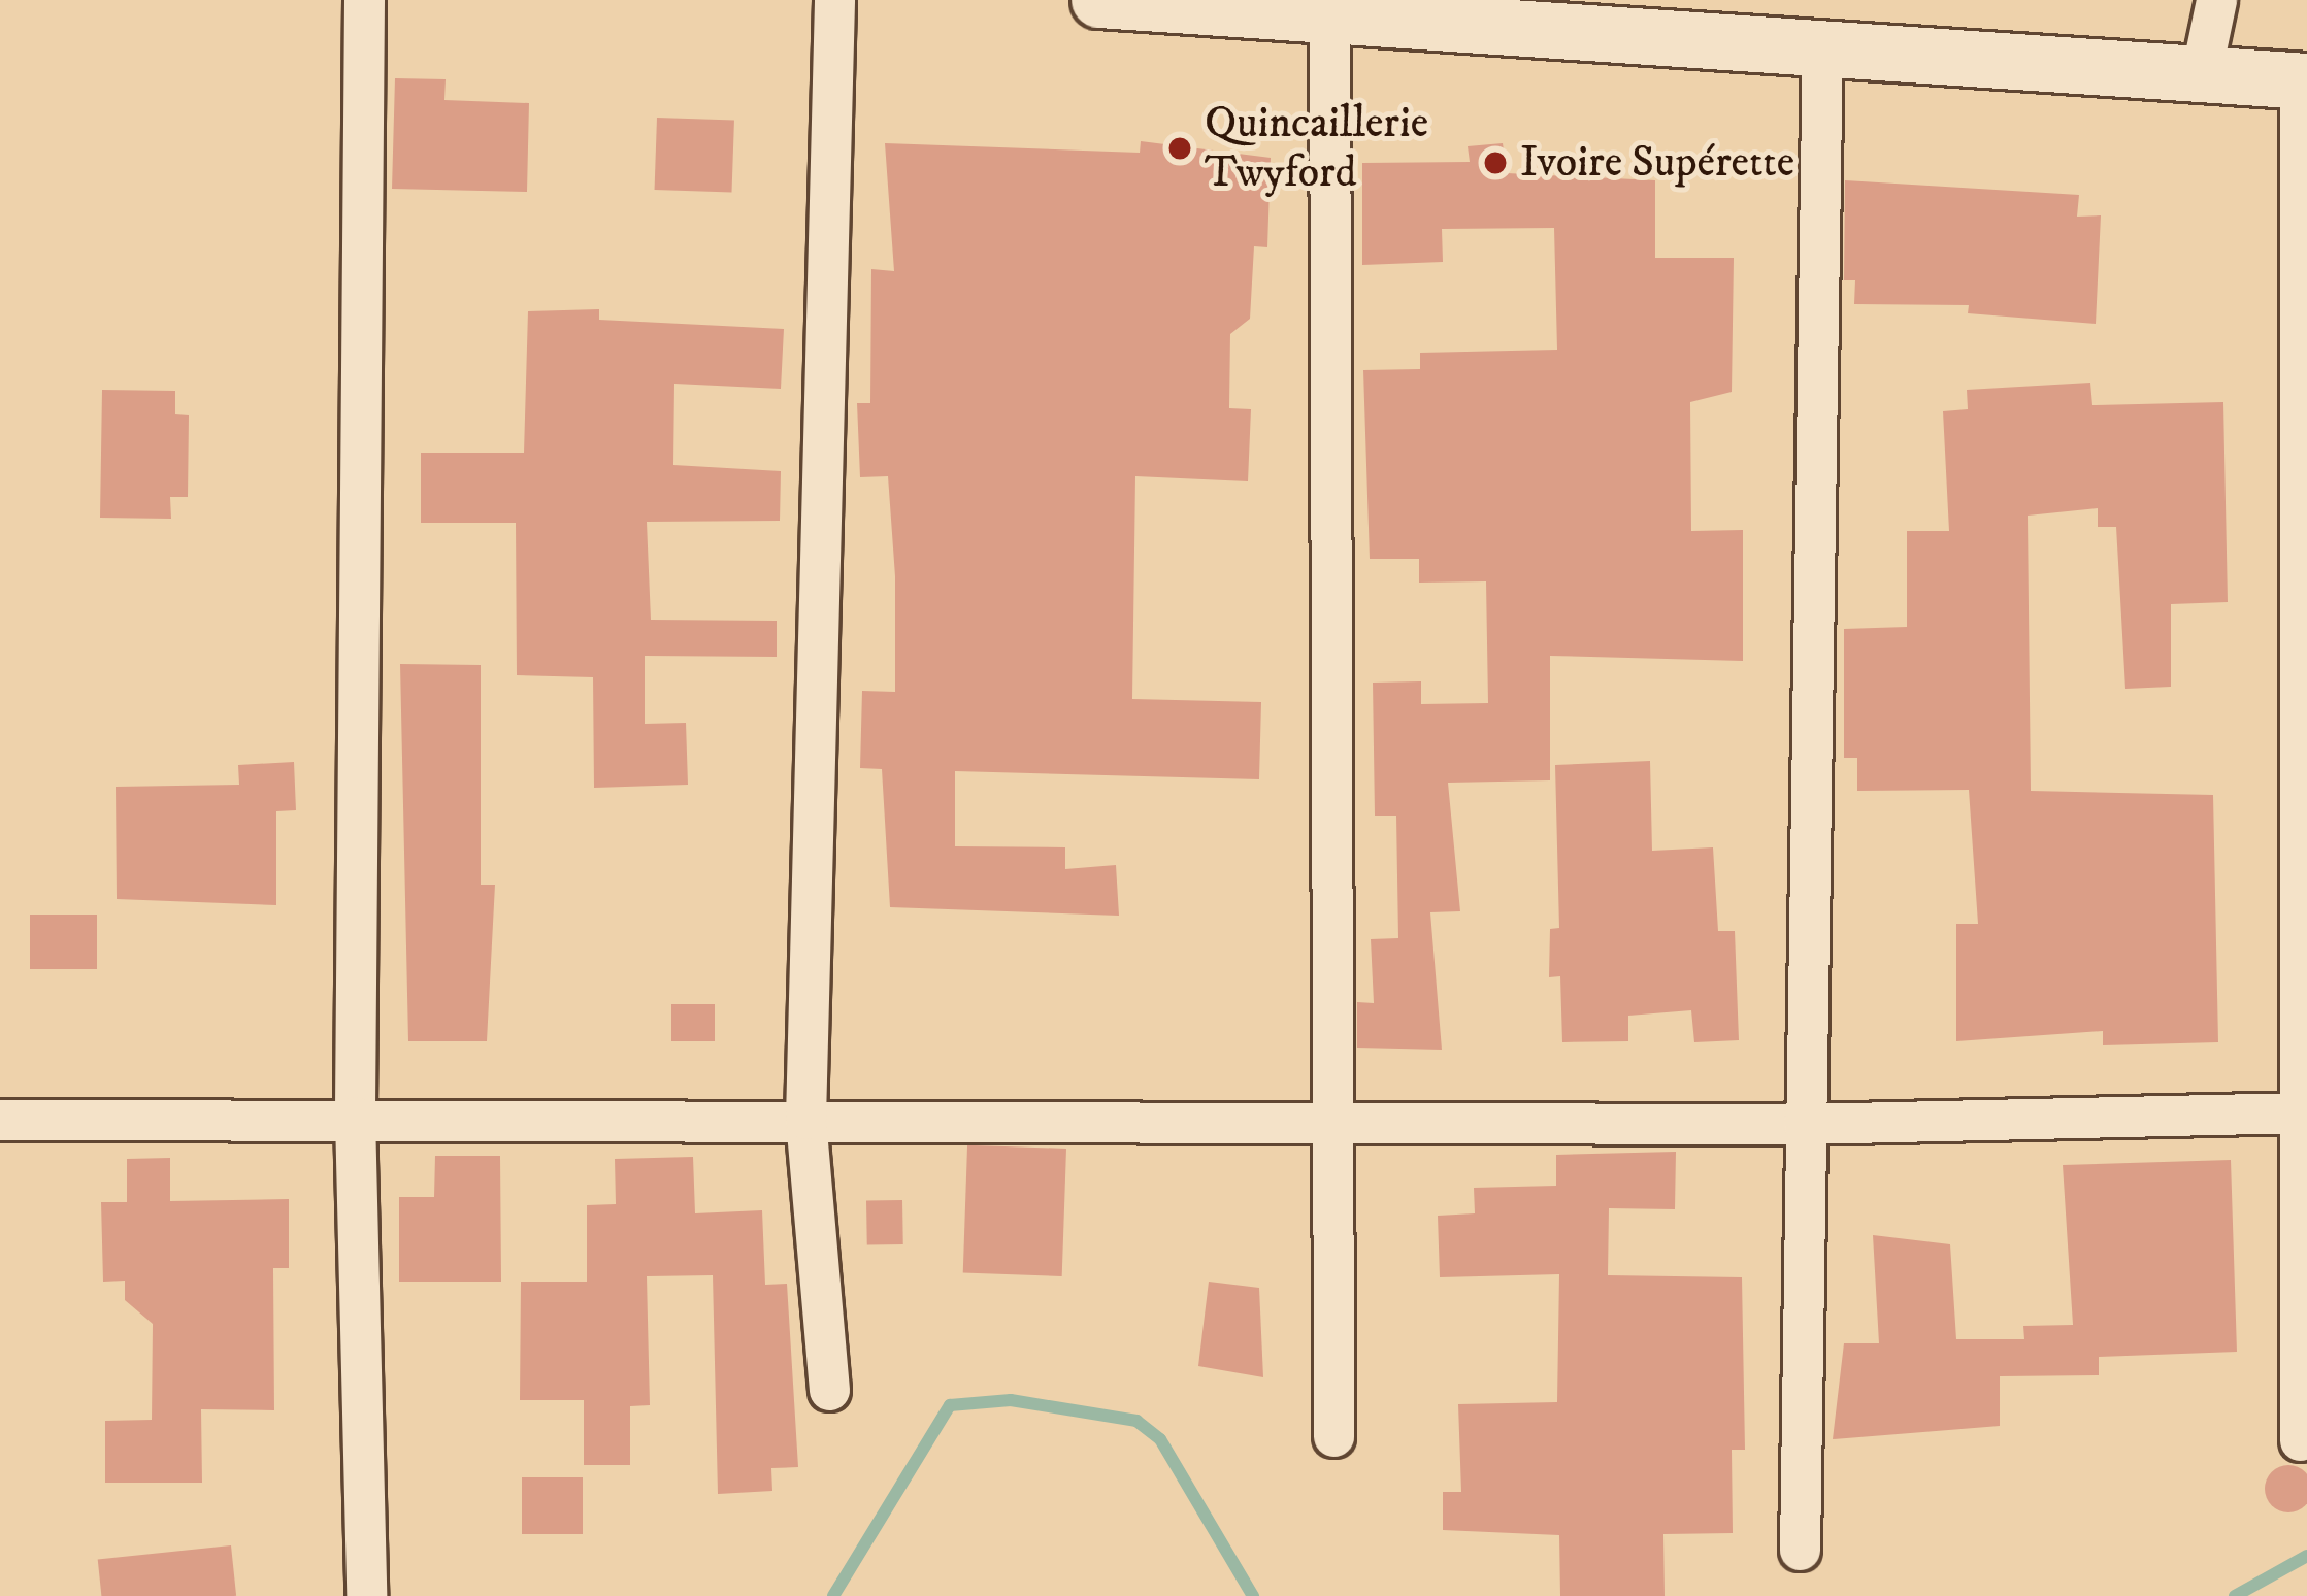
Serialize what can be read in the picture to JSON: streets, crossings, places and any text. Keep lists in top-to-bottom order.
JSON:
{
  "places": ["Quincaillerie Twyford", "Ivoire Supérette"]
}
